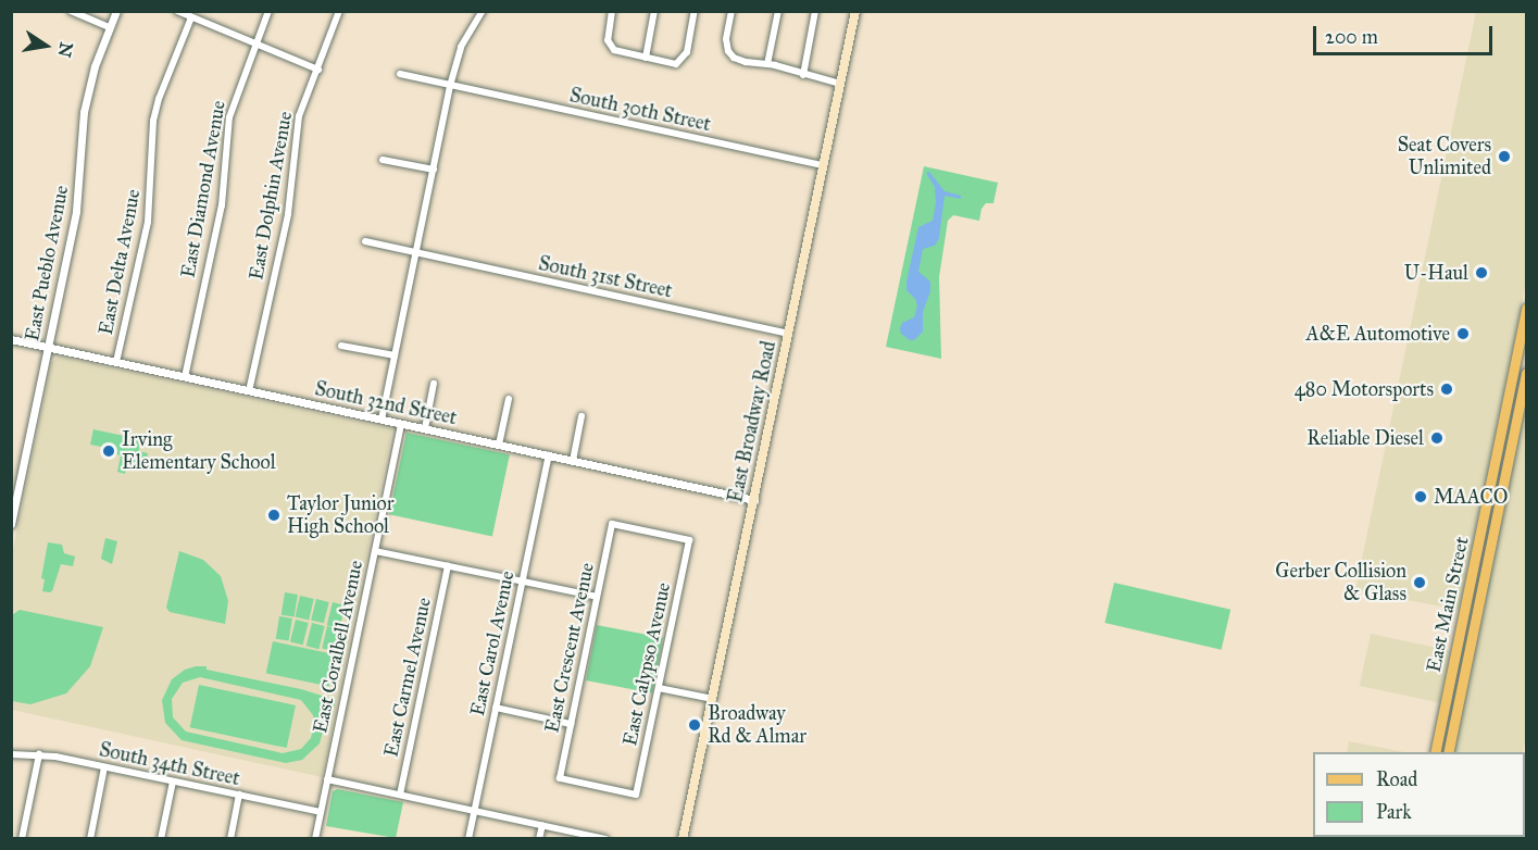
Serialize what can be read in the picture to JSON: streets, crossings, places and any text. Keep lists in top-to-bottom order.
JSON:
{
  "streets": {
    "main road": ["East Broadway Road", "East Main Street"],
    "street": [
      "South 30th Street",
      "East Diamond Avenue",
      "East Dolphin Avenue",
      "East Delta Avenue",
      "East Pueblo Avenue",
      "South 31st Street",
      "South 32nd Street",
      "East Carol Avenue",
      "East Coralbell Avenue",
      "East Crescent Avenue",
      "East Calypso Avenue",
      "East Carmel Avenue",
      "South 34th Street"
    ]
  },
  "crossings": [
    ["South 30th Street", "East Broadway Road"],
    ["East Diamond Avenue", "South 32nd Street"],
    ["East Dolphin Avenue", "South 32nd Street"],
    ["East Delta Avenue", "South 32nd Street"],
    ["East Pueblo Avenue", "South 32nd Street"],
    ["South 31st Street", "East Broadway Road"],
    ["South 32nd Street", "East Broadway Road"],
    ["South 32nd Street", "East Carol Avenue"],
    ["South 32nd Street", "East Coralbell Avenue"],
    ["East Coralbell Avenue", "South 34th Street"],
    ["East Crescent Avenue", "East Calypso Avenue"]
  ],
  "places": [
    "Seat Covers Unlimited",
    "U-Haul",
    "A&E Automotive",
    "480 Motorsports",
    "Reliable Diesel",
    "Irving Elementary School",
    "MAACO",
    "Taylor Junior High School",
    "Gerber Collision & Glass",
    "Broadway Rd & Almar"
  ],
  "legend": ["Road", "Park"],
  "scale_bar": "200 m",
  "north": "right"
}
